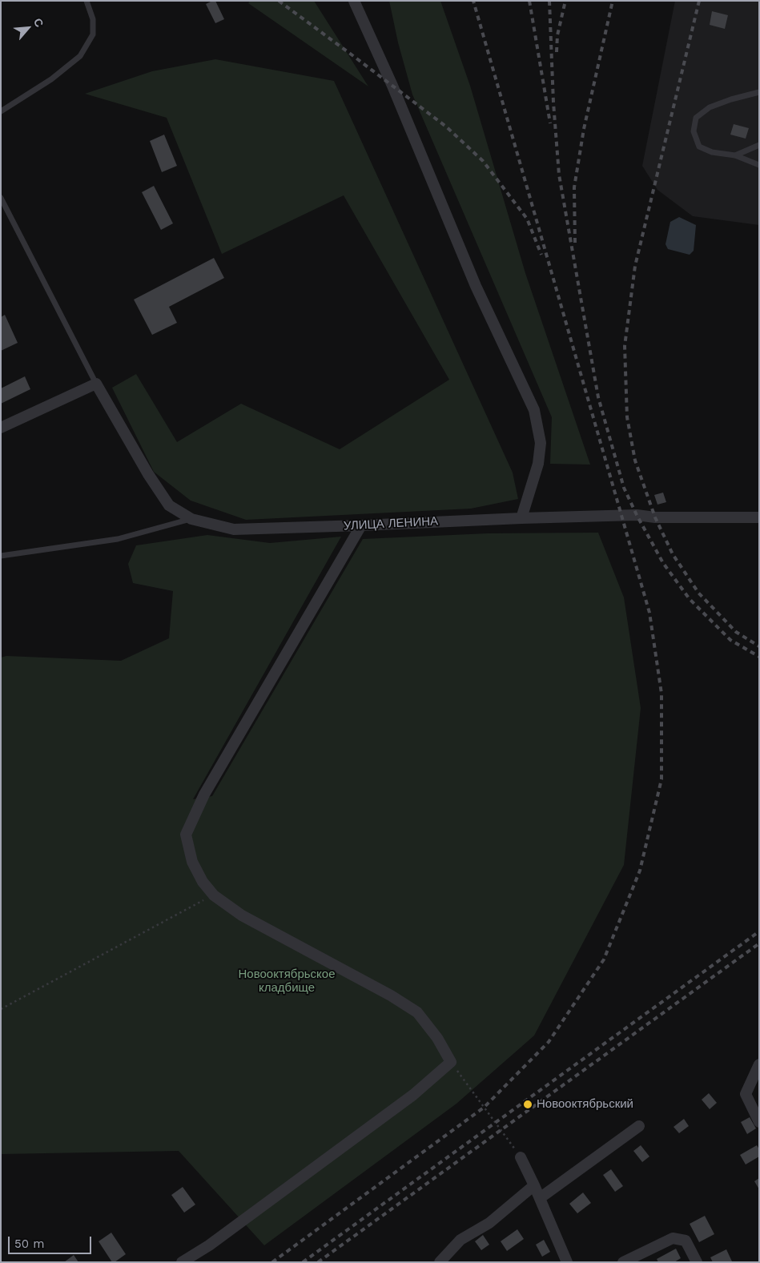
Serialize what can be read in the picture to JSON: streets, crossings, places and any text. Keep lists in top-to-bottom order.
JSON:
{
  "streets": {
    "street": ["УЛИЦА ЛЕНИНА"]
  },
  "parks": ["Новооктябрьское кладбище"],
  "places": ["Новооктябрьский"],
  "scale_bar": "50 m",
  "north": "top right"
}
